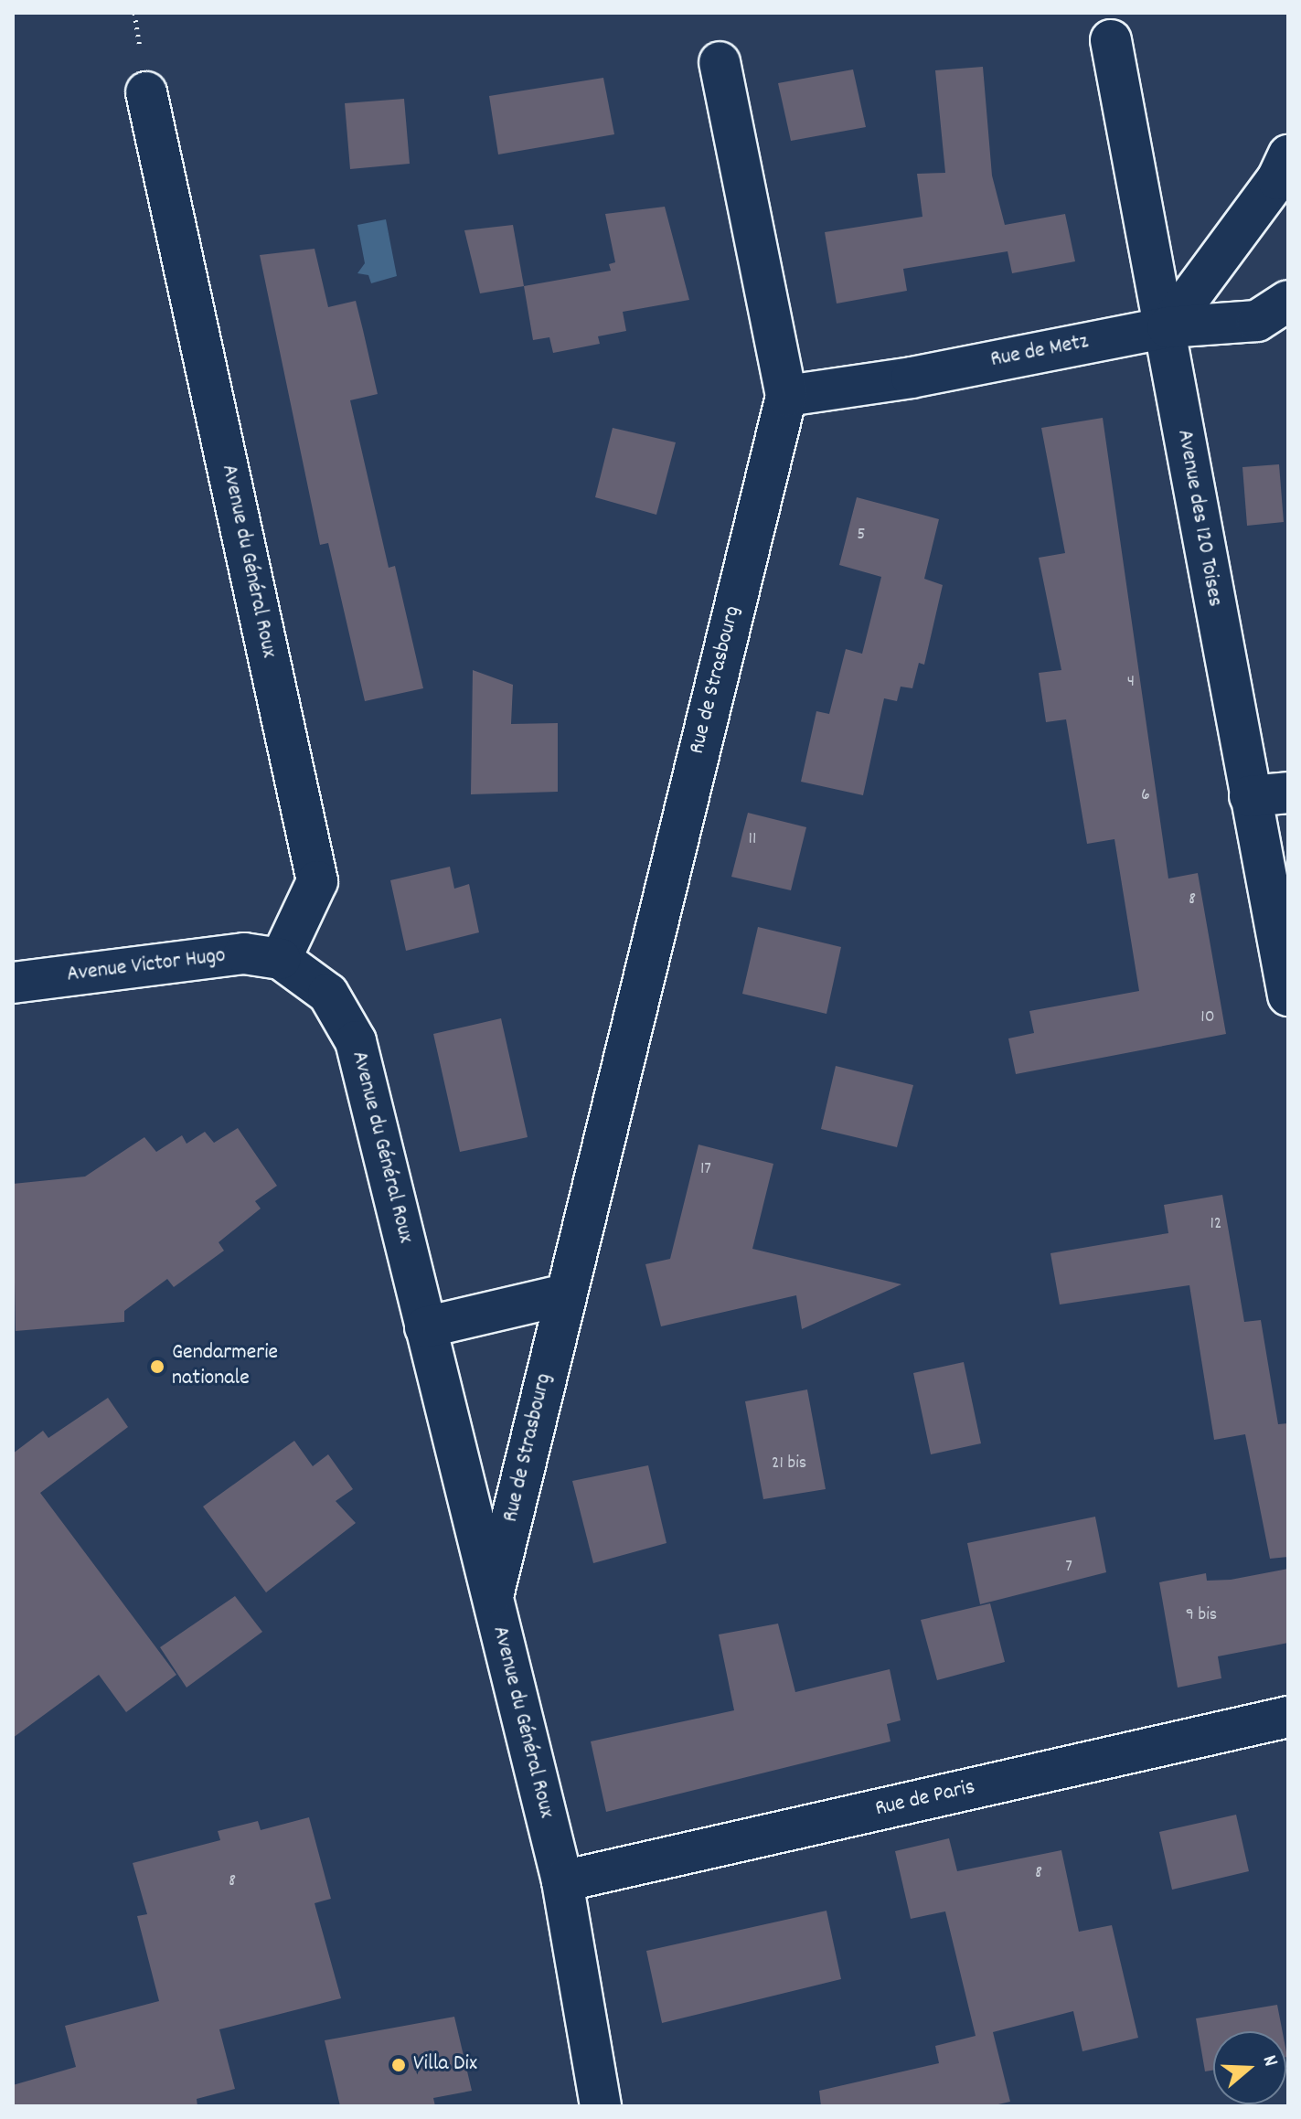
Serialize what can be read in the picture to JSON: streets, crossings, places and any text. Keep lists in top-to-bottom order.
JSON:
{
  "streets": {
    "street": [
      "Rue de Metz",
      "Avenue des 120 Toises",
      "Avenue du Général Roux",
      "Rue de Strasbourg",
      "Avenue Victor Hugo",
      "Rue de Paris"
    ]
  },
  "crossings": [
    ["Rue de Metz", "Avenue des 120 Toises"],
    ["Rue de Metz", "Rue de Strasbourg"],
    ["Avenue du Général Roux", "Rue de Strasbourg"],
    ["Avenue du Général Roux", "Avenue Victor Hugo"],
    ["Avenue du Général Roux", "Rue de Paris"]
  ],
  "places": ["Gendarmerie nationale", "Villa Dix"],
  "house_numbers": [
    "5",
    "4",
    "6",
    "11",
    "8",
    "10",
    "17",
    "12",
    "21 bis",
    "7",
    "9 bis",
    "8",
    "8"
  ],
  "north": "right"
}
